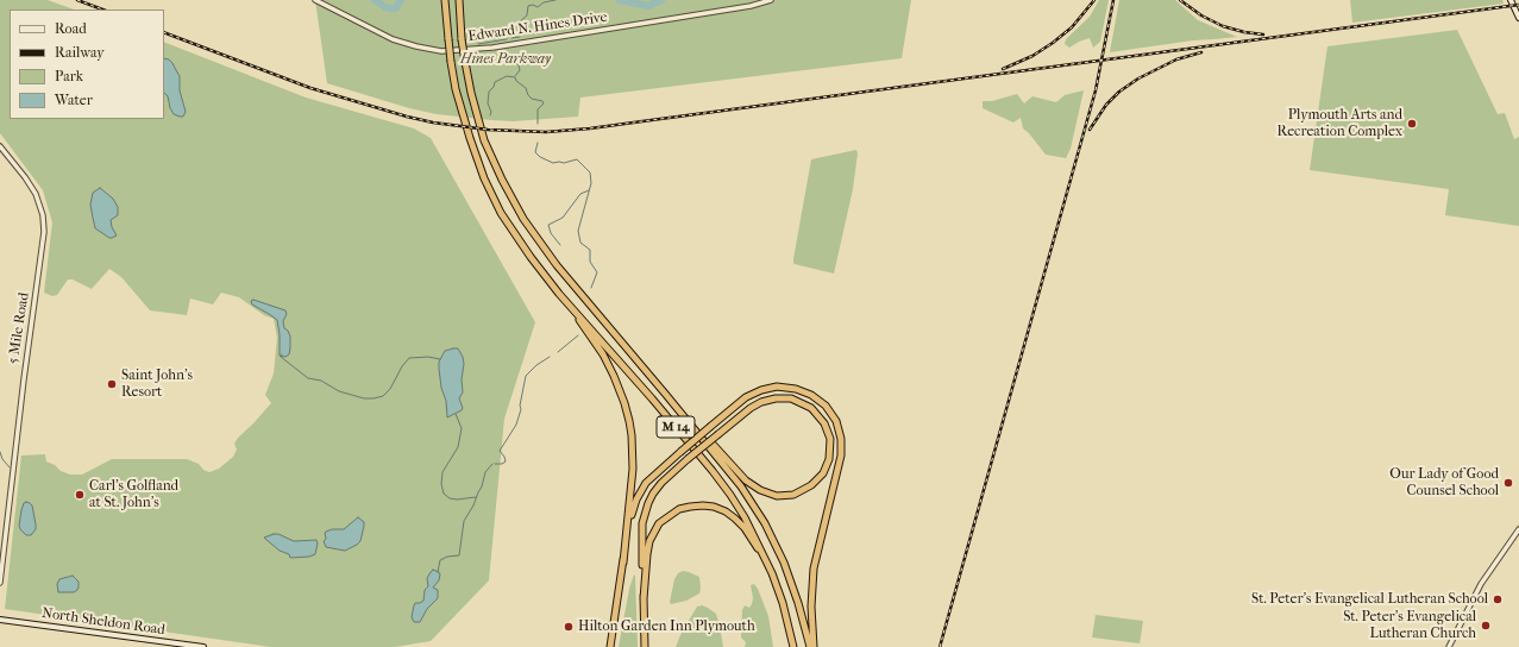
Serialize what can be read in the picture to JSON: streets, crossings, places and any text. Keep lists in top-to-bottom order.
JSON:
{
  "streets": {
    "highway": ["M 14"],
    "main road": ["North Sheldon Road"],
    "street": ["Edward N. Hines Drive", "5 Mile Road"]
  },
  "parks": ["Hines Parkway"],
  "places": [
    "Plymouth Arts and Recreation Complex",
    "Saint John's Resort",
    "Our Lady of Good Counsel School",
    "Carl's Golfland at St. John's",
    "St. Peter's Evangelical Lutheran School",
    "St. Peter's Evangelical Lutheran Church",
    "Hilton Garden Inn Plymouth"
  ],
  "legend": [
    "Road",
    "Railway",
    "Park",
    "Water"
  ]
}
